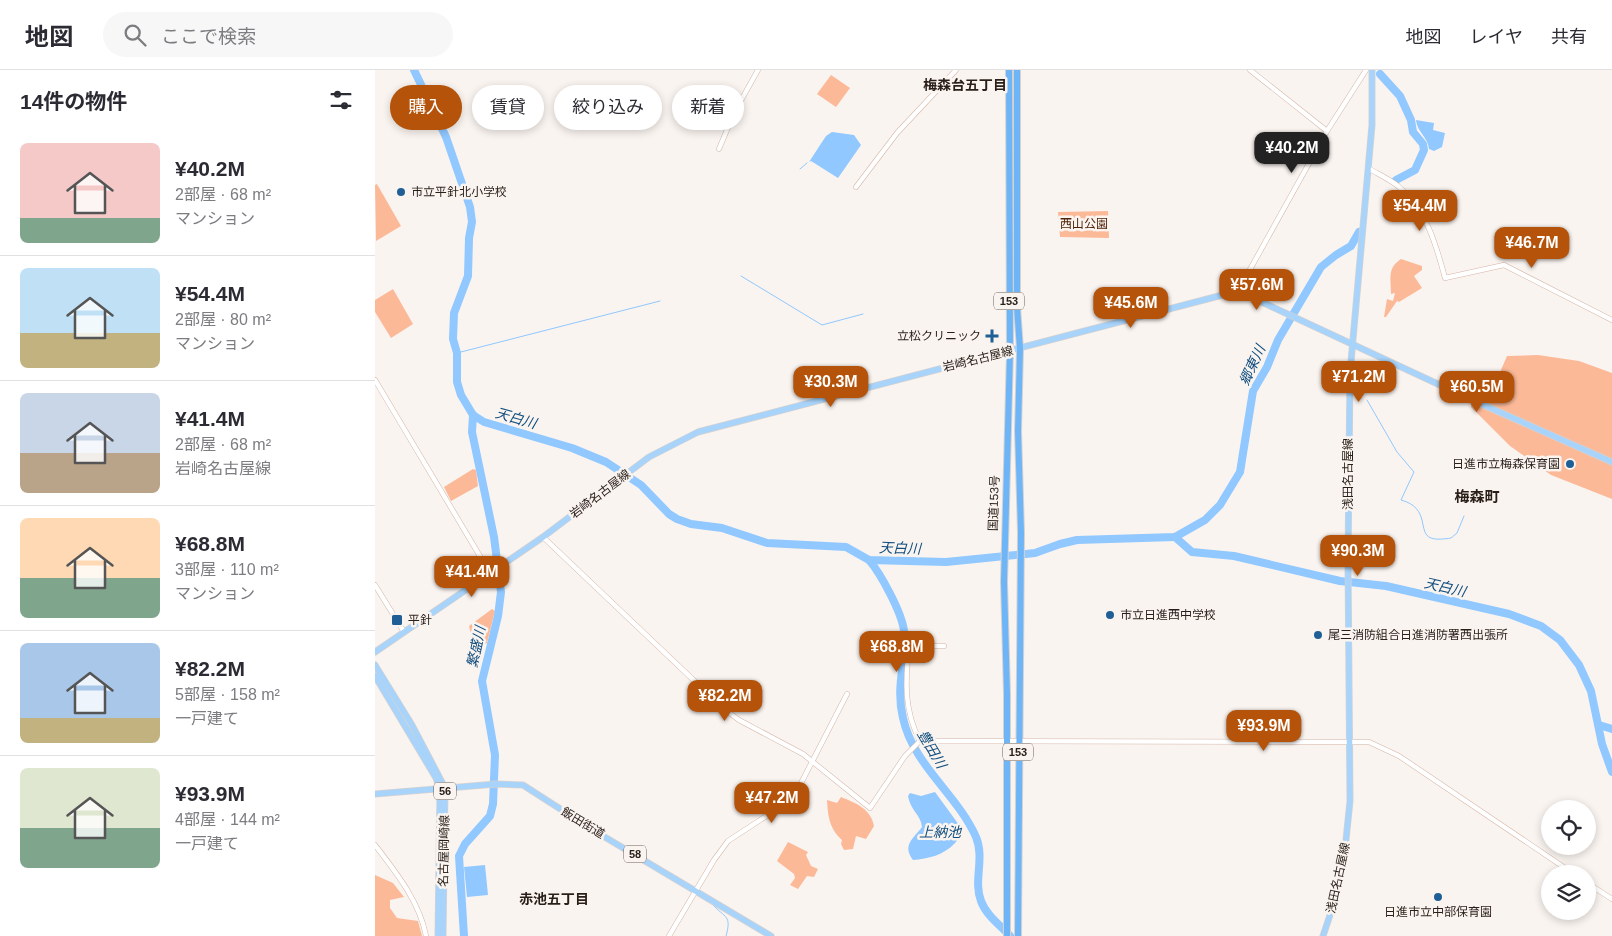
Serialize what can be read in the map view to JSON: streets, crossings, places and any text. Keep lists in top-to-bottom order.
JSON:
{
  "streets": {
    "highway": ["153", "国道153号"],
    "main road": [
      "岩崎名古屋線",
      "浅田名古屋線",
      "56",
      "飯田街道",
      "名古屋岡崎線",
      "58"
    ]
  },
  "crossings": [
    ["岩崎名古屋線", "国道153号"],
    ["飯田街道", "名古屋岡崎線"]
  ],
  "districts": ["梅森台五丁目", "梅森町", "赤池五丁目"],
  "water": [
    "郷東川",
    "天白川",
    "繁盛川",
    "豊田川",
    "上納池"
  ],
  "parks": ["西山公園"],
  "places": {
    "other": [
      "市立平針北小学校",
      "日進市立梅森保育園",
      "市立日進西中学校",
      "尾三消防組合日進消防署西出張所",
      "日進市立中部保育園"
    ],
    "health": ["立松クリニック"],
    "transit": ["平針"]
  },
  "page": {
    "header": "地図",
    "search": "ここで検索",
    "nav": ["地図", "レイヤ", "共有"],
    "heading": "14件の物件",
    "chip": [
      "購入",
      "賃貸",
      "絞り込み",
      "新着"
    ],
    "list": [
      {
        "name": "¥40.2M",
        "note": "2部屋 · 68 m² · マンション"
      },
      {
        "name": "¥54.4M",
        "note": "2部屋 · 80 m² · マンション"
      },
      {
        "name": "¥41.4M",
        "note": "2部屋 · 68 m² · 岩崎名古屋線"
      },
      {
        "name": "¥68.8M",
        "note": "3部屋 · 110 m² · マンション"
      },
      {
        "name": "¥82.2M",
        "note": "5部屋 · 158 m² · 一戸建て"
      },
      {
        "name": "¥93.9M",
        "note": "4部屋 · 144 m² · 一戸建て"
      }
    ],
    "price": [
      "¥40.2M",
      "¥54.4M",
      "¥46.7M",
      "¥57.6M",
      "¥45.6M",
      "¥71.2M",
      "¥30.3M",
      "¥60.5M",
      "¥90.3M",
      "¥41.4M",
      "¥68.8M",
      "¥82.2M",
      "¥93.9M",
      "¥47.2M"
    ]
  }
}
